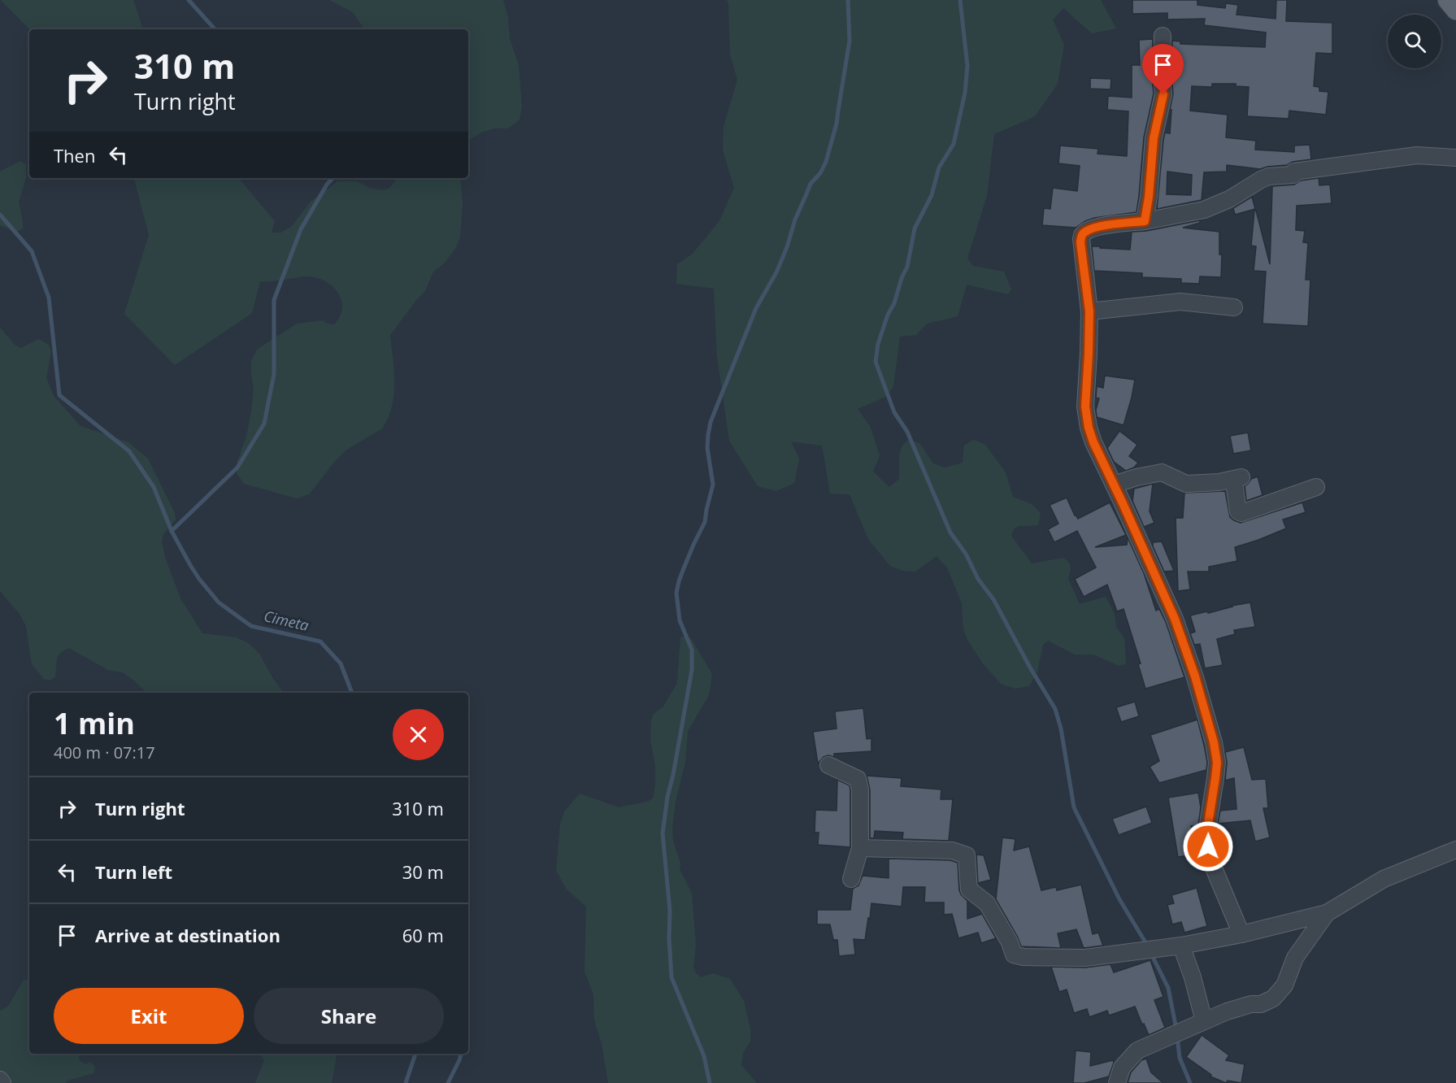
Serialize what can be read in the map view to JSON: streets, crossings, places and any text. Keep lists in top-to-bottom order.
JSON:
{
  "water": ["Cimeta"],
  "page": {
    "turn": ["310 m", "Turn right"],
    "then": "Then",
    "heading": ["1 min", "400 m · 07:17"],
    "list": [
      {
        "name": "Turn right",
        "value": "310 m"
      },
      {
        "name": "Turn left",
        "value": "30 m"
      },
      {
        "name": "Arrive at destination",
        "value": "60 m"
      }
    ],
    "buttons": ["Exit", "Share"]
  }
}
